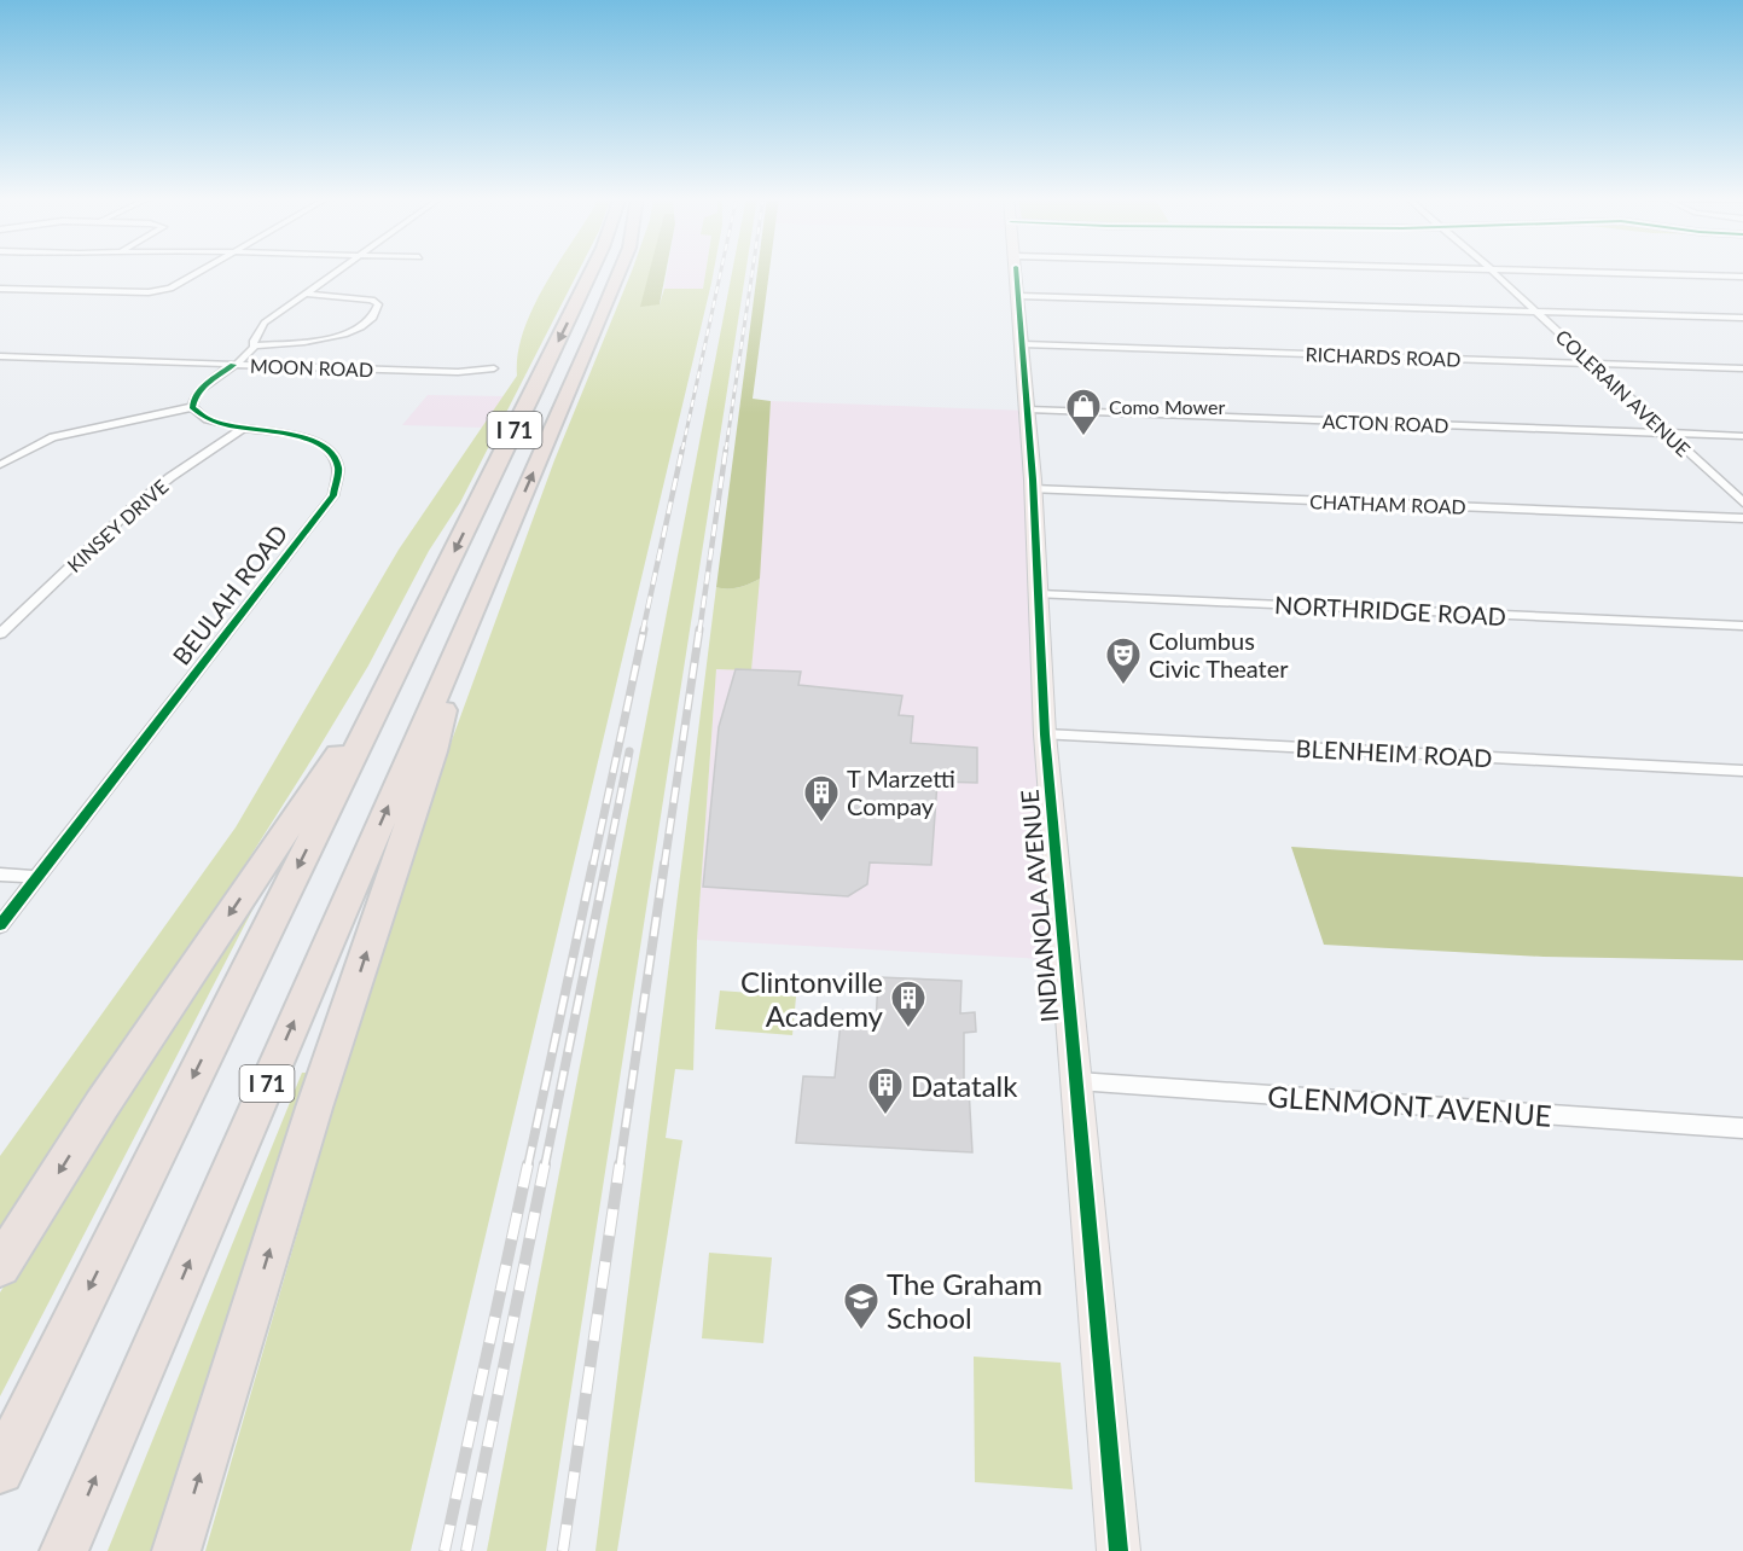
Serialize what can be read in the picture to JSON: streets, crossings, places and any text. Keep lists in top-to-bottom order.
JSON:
{
  "streets": {
    "highway": ["I 71"],
    "main road": ["INDIANOLA AVENUE"],
    "street": [
      "RICHARDS ROAD",
      "MOON ROAD",
      "COLERAIN AVENUE",
      "ACTON ROAD",
      "CHATHAM ROAD",
      "KINSEY DRIVE",
      "BEULAH ROAD",
      "NORTHRIDGE ROAD",
      "BLENHEIM ROAD",
      "GLENMONT AVENUE"
    ]
  },
  "crossings": [
    ["RICHARDS ROAD", "COLERAIN AVENUE"],
    ["RICHARDS ROAD", "INDIANOLA AVENUE"],
    ["COLERAIN AVENUE", "ACTON ROAD"],
    ["ACTON ROAD", "INDIANOLA AVENUE"],
    ["CHATHAM ROAD", "INDIANOLA AVENUE"],
    ["KINSEY DRIVE", "BEULAH ROAD"],
    ["NORTHRIDGE ROAD", "INDIANOLA AVENUE"],
    ["BLENHEIM ROAD", "INDIANOLA AVENUE"],
    ["INDIANOLA AVENUE", "GLENMONT AVENUE"]
  ],
  "places": {
    "shop": ["Como Mower"],
    "theatre": ["Columbus Civic Theater"],
    "building": ["T Marzetti Compay", "Clintonville Academy", "Datatalk"],
    "school or university": ["The Graham School"]
  }
}
